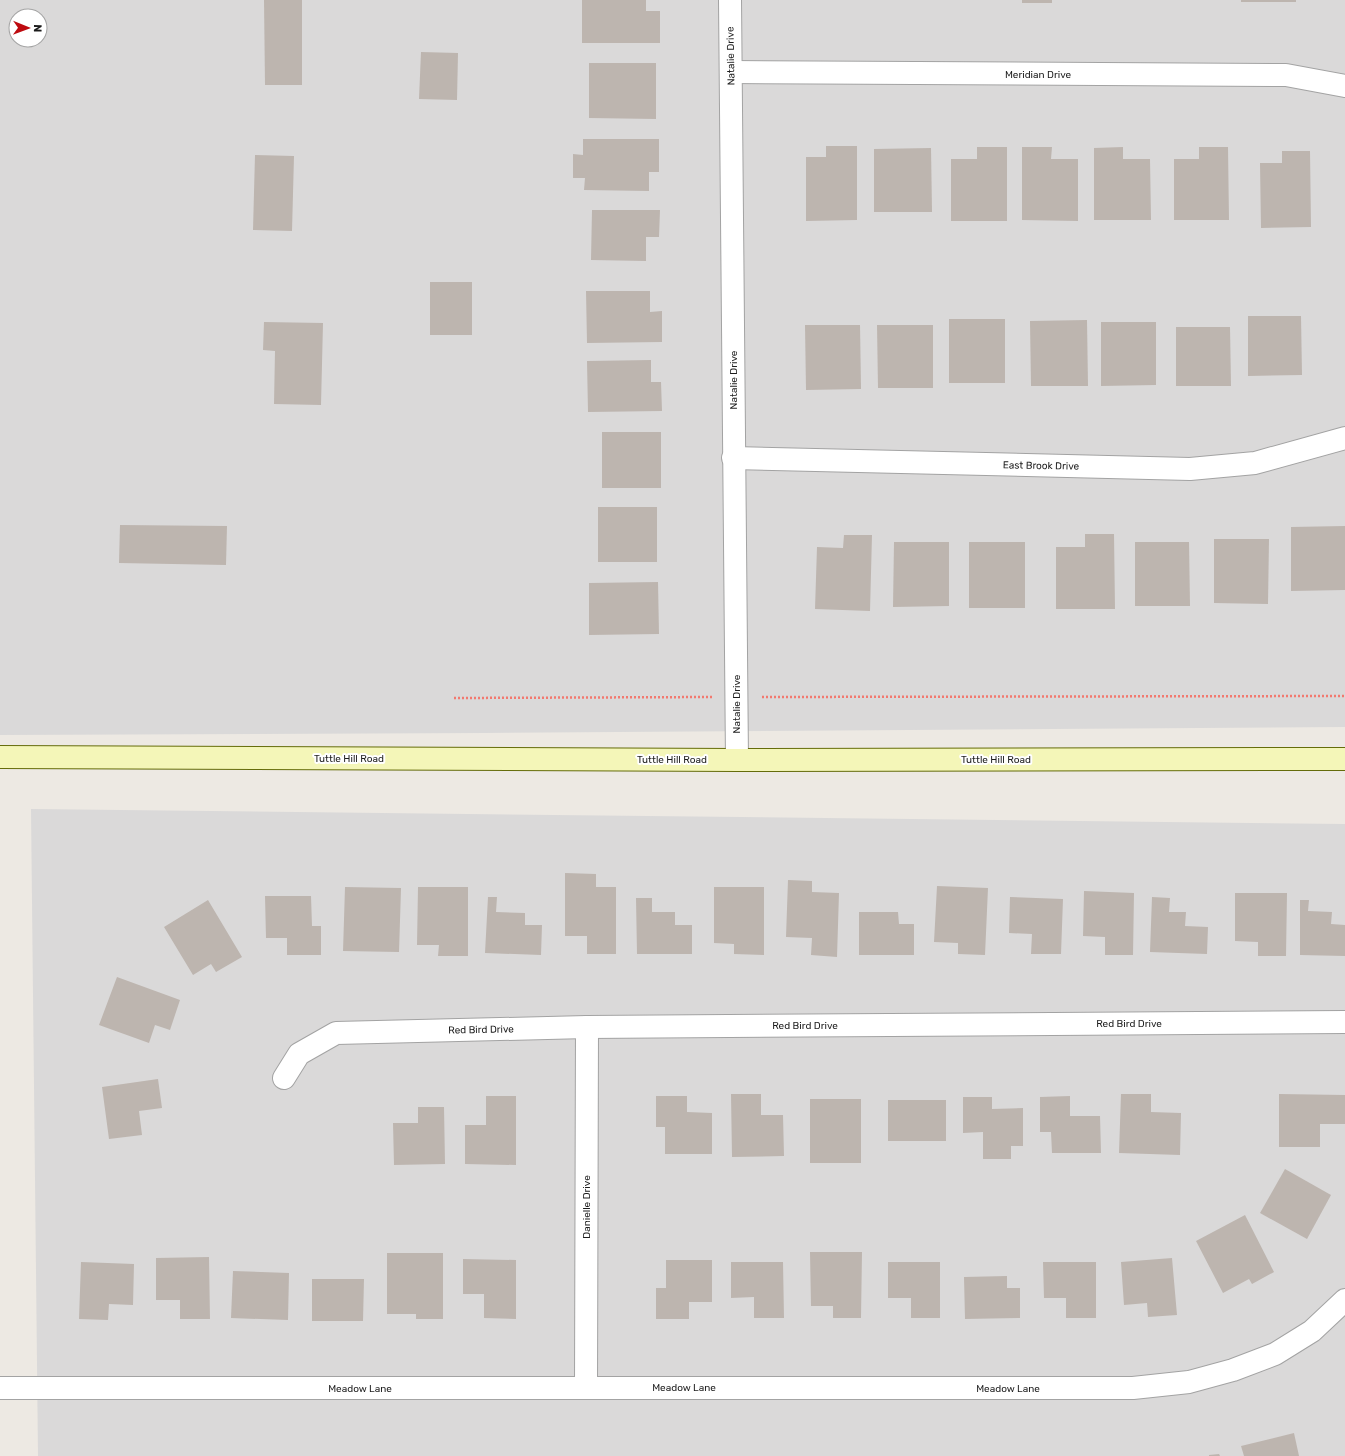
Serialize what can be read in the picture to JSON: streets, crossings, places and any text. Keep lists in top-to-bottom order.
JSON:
{
  "streets": {
    "main road": ["Tuttle Hill Road"],
    "street": [
      "Natalie Drive",
      "Meridian Drive",
      "East Brook Drive",
      "Red Bird Drive",
      "Danielle Drive",
      "Meadow Lane"
    ]
  },
  "crossings": [
    ["Natalie Drive", "Meridian Drive"],
    ["Natalie Drive", "East Brook Drive"],
    ["Natalie Drive", "Tuttle Hill Road"],
    ["Red Bird Drive", "Danielle Drive"],
    ["Danielle Drive", "Meadow Lane"]
  ],
  "north": "right"
}
